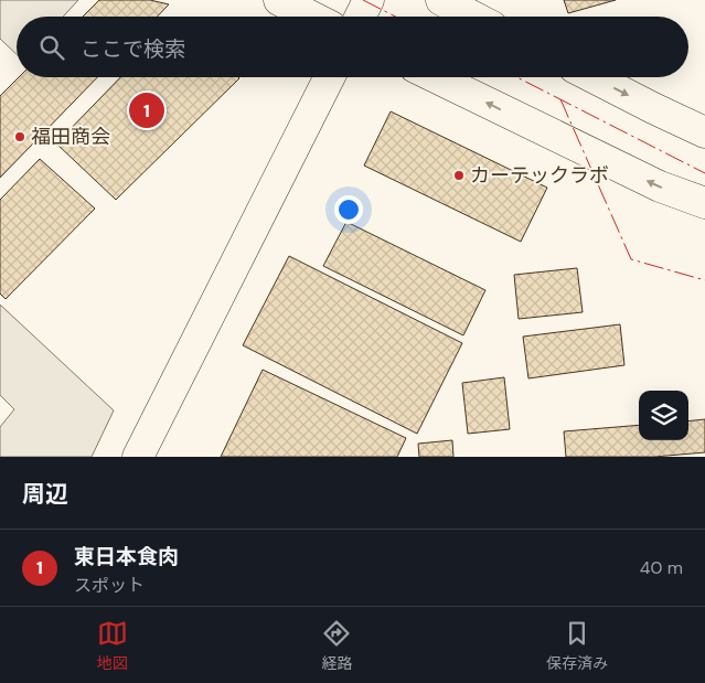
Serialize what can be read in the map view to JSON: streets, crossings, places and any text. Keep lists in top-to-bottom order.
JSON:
{
  "places": ["福田商会", "カーテックラボ"],
  "page": {
    "search": "ここで検索",
    "pins": "1",
    "heading": "周辺",
    "list": [
      {
        "mark": "1",
        "name": "東日本食肉",
        "note": "スポット",
        "value": "40 m"
      }
    ],
    "nav": ["地図", "経路", "保存済み"]
  }
}
